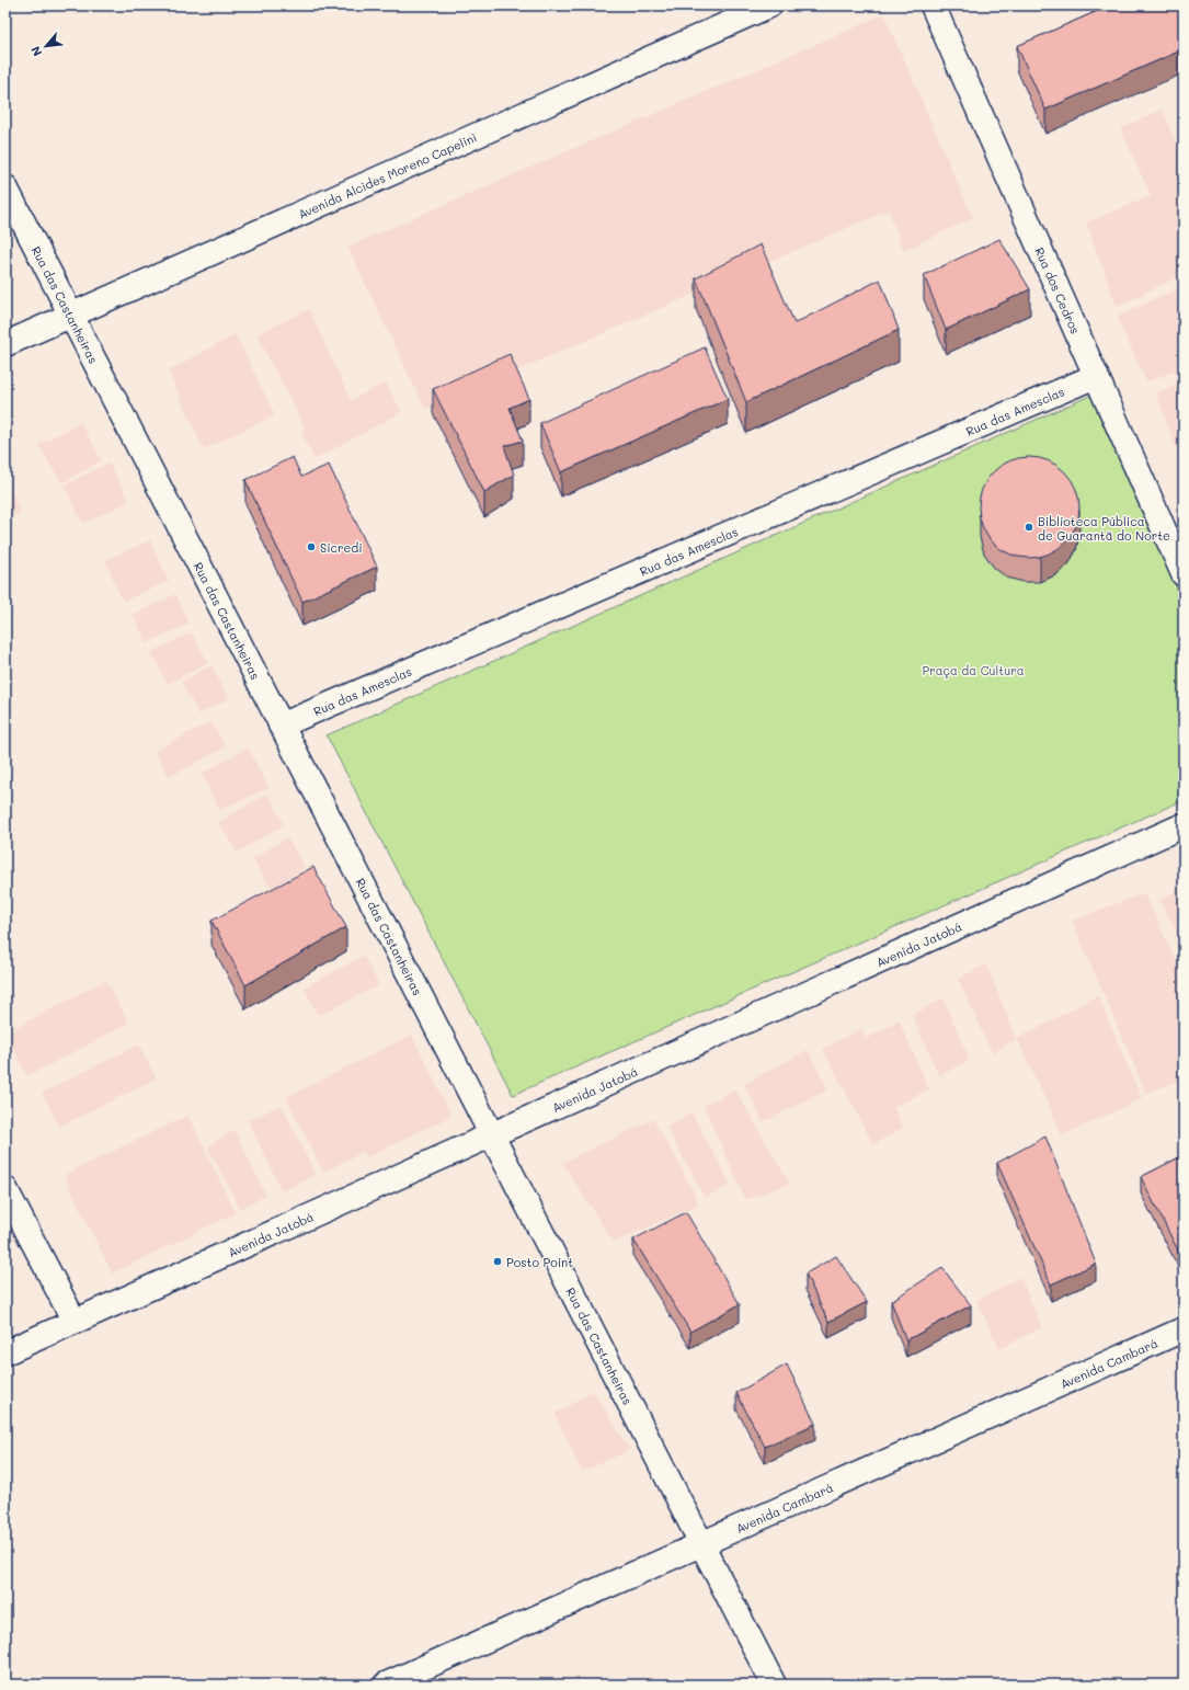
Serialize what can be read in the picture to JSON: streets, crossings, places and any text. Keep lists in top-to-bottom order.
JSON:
{
  "streets": {
    "street": [
      "Avenida Alcides Moreno Capelini",
      "Rua dos Cedros",
      "Rua das Castanheiras",
      "Rua das Amesclas",
      "Avenida Jatobá",
      "Avenida Cambará"
    ]
  },
  "crossings": [
    ["Avenida Alcides Moreno Capelini", "Rua das Castanheiras"],
    ["Rua dos Cedros", "Rua das Amesclas"],
    ["Rua das Castanheiras", "Rua das Amesclas"],
    ["Rua das Castanheiras", "Avenida Jatobá"],
    ["Rua das Castanheiras", "Avenida Cambará"]
  ],
  "parks": ["Praça da Cultura"],
  "places": ["Biblioteca Pública de Guarantã do Norte", "Sicredi", "Posto Point"],
  "north": "bottom left"
}
